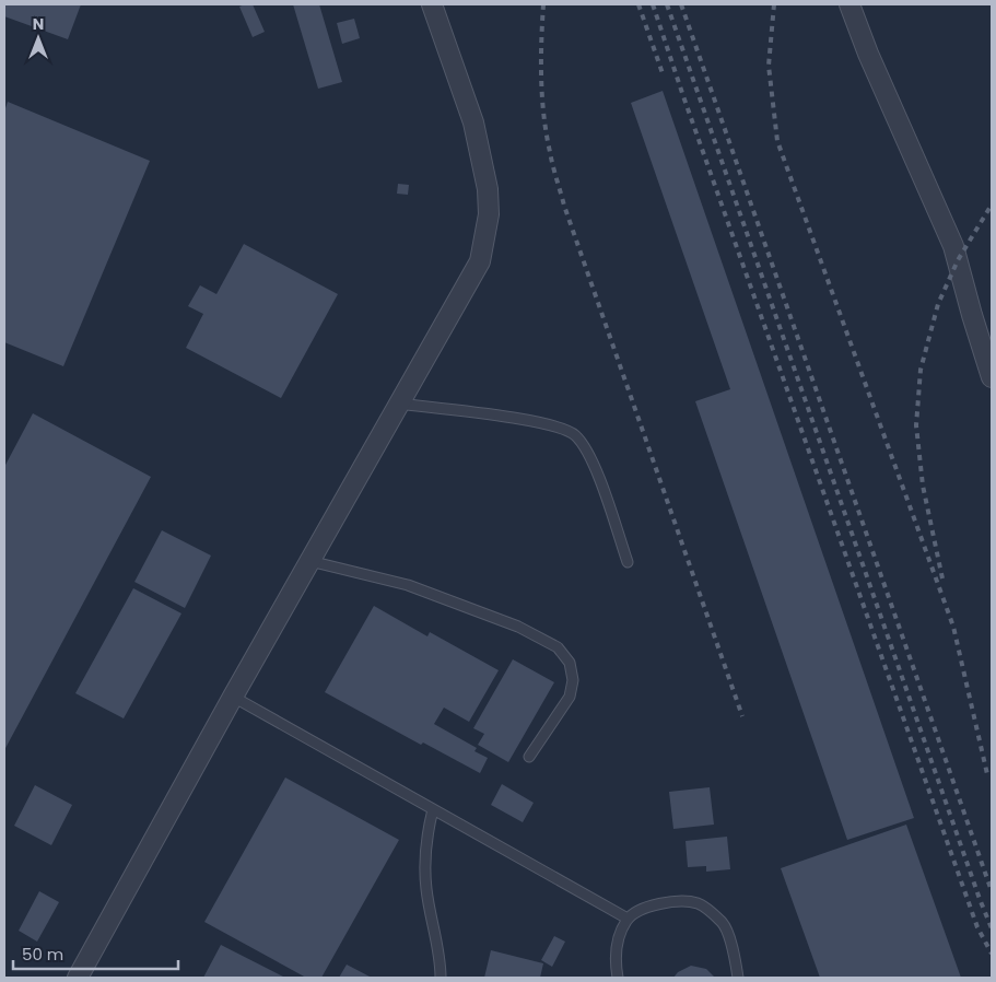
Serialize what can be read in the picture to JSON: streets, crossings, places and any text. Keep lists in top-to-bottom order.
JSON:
{
  "scale_bar": "50 m",
  "north": "top"
}
